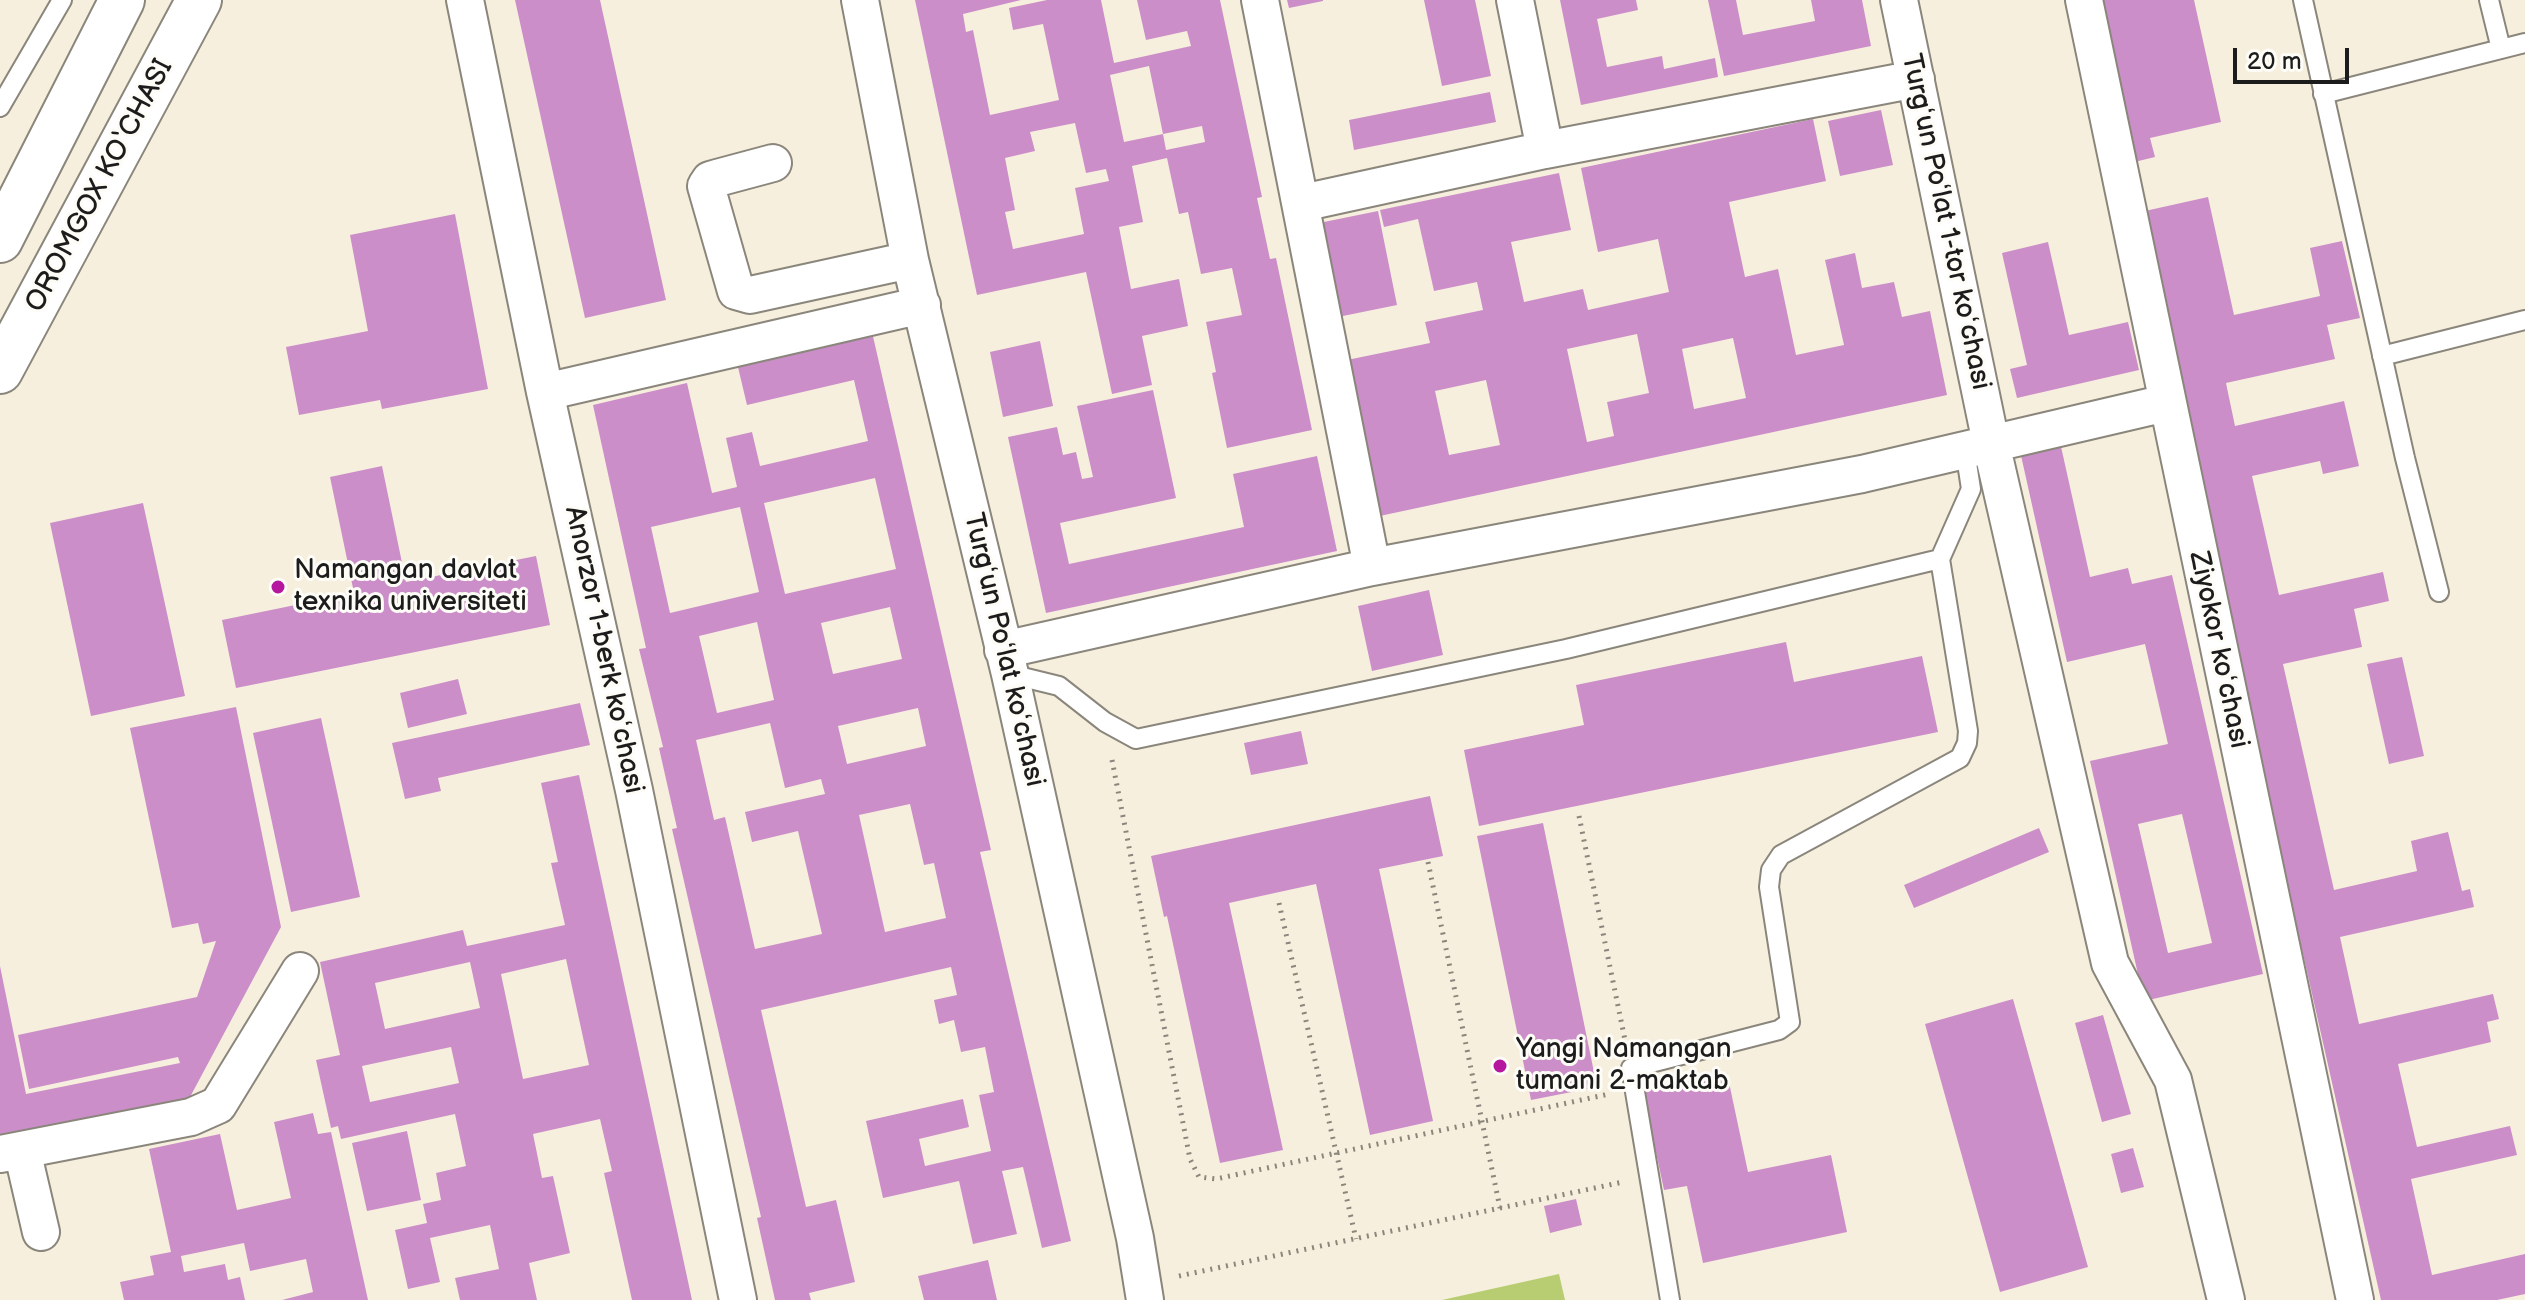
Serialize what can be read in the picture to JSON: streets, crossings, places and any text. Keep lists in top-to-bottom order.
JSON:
{
  "streets": {
    "main road": ["OROMGOX KO‘CHASI"],
    "street": [
      "Turgʻun Poʻlat 1-tor koʻchasi",
      "Anorzor 1-berk koʻchasi",
      "Turgʻun Poʻlat koʻchasi",
      "Ziyokor koʻchasi"
    ]
  },
  "places": ["Namangan davlat texnika universiteti", "Yangi Namangan tumani 2-maktab"],
  "scale_bar": "20 m"
}
